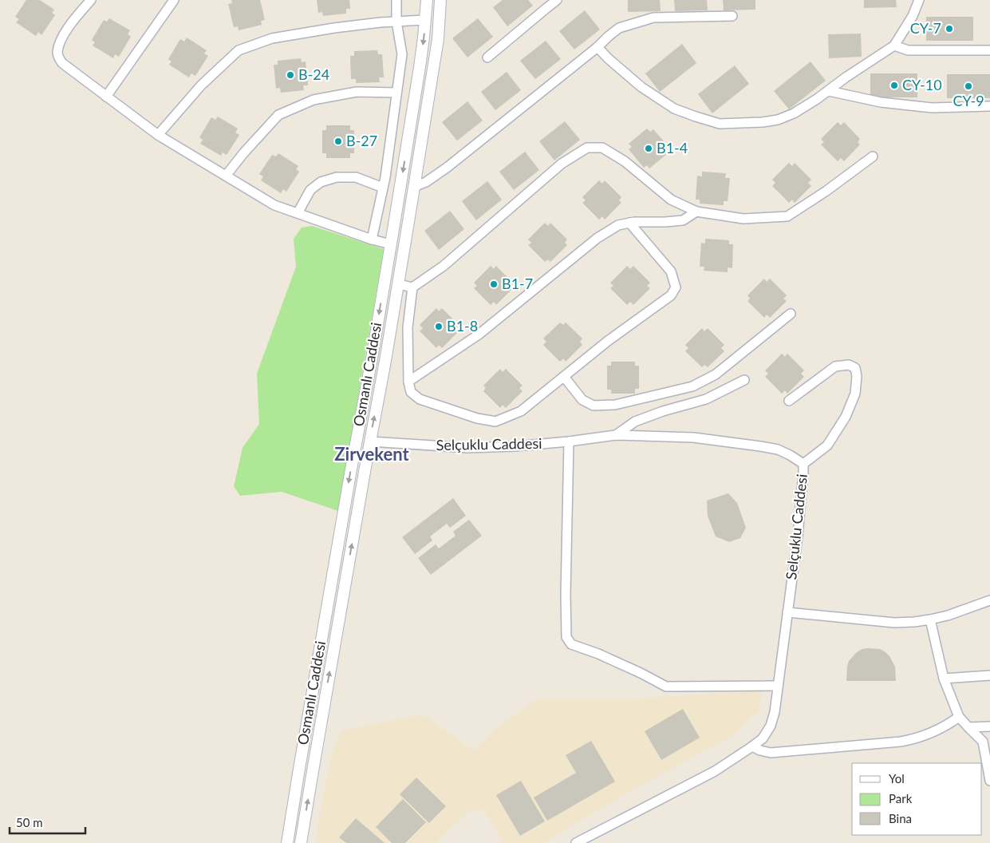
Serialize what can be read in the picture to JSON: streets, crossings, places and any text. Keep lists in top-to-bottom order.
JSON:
{
  "streets": {
    "street": ["Osmanlı Caddesi", "Selçuklu Caddesi"]
  },
  "crossings": [
    ["Osmanlı Caddesi", "Selçuklu Caddesi"]
  ],
  "districts": ["Zirvekent"],
  "places": [
    "CY-7",
    "B-24",
    "CY-10",
    "CY-9",
    "B-27",
    "B1-4",
    "B1-7",
    "B1-8"
  ],
  "legend": ["Yol", "Park", "Bina"],
  "scale_bar": "50 m"
}
